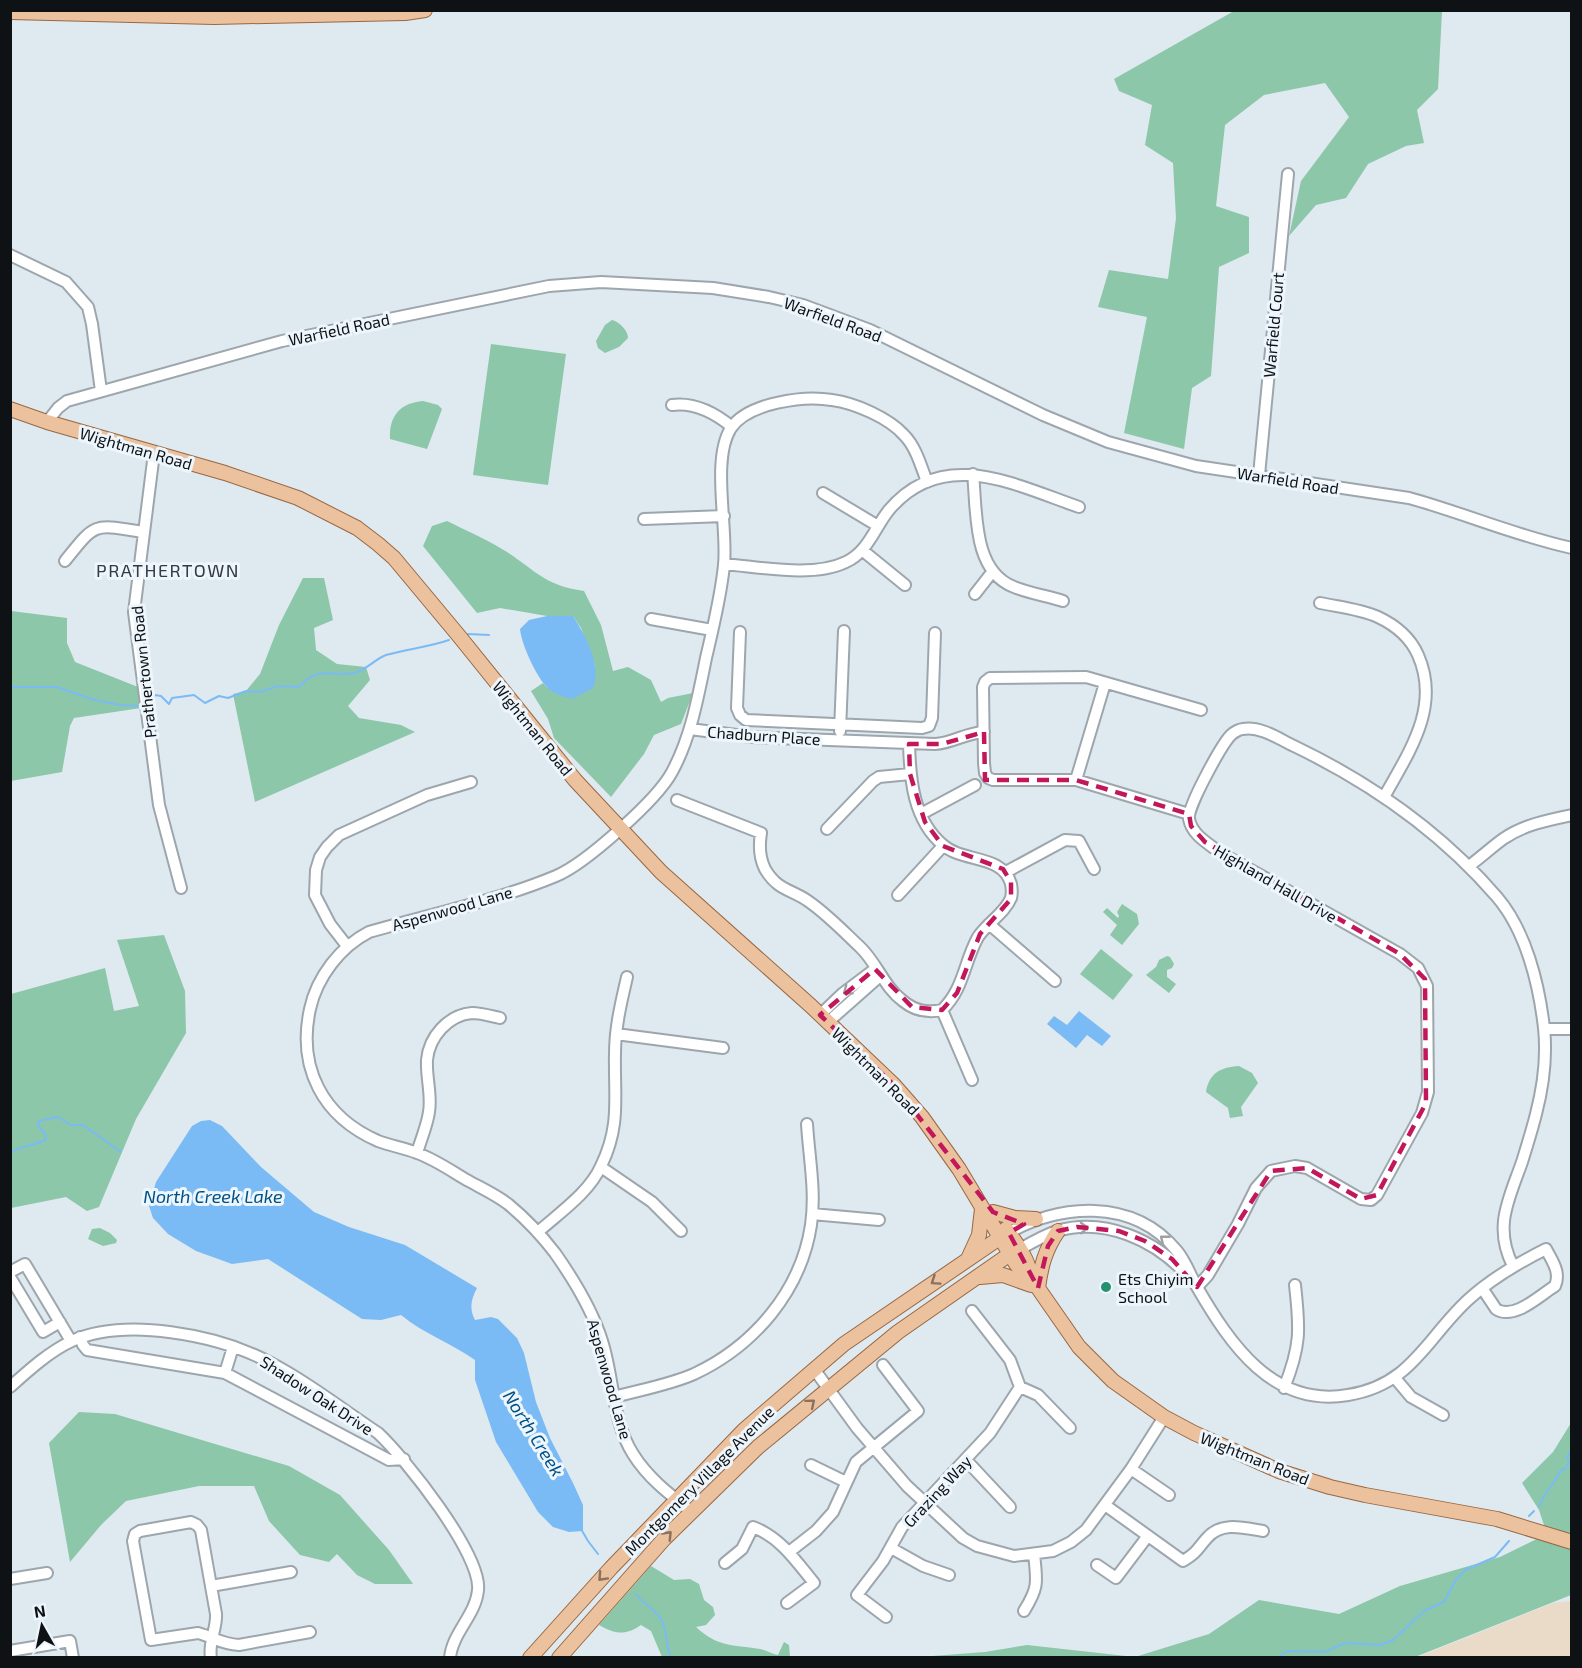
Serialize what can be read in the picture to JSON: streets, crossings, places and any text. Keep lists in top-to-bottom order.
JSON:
{
  "streets": {
    "main road": ["Wightman Road", "Montgomery Village Avenue"],
    "street": [
      "Warfield Road",
      "Warfield Court",
      "Prathertown Road",
      "Chadburn Place",
      "Highland Hall Drive",
      "Aspenwood Lane",
      "Shadow Oak Drive",
      "Grazing Way"
    ]
  },
  "crossings": [
    ["Warfield Road", "Warfield Court"],
    ["Warfield Road", "Wightman Road"],
    ["Wightman Road", "Prathertown Road"],
    ["Wightman Road", "Aspenwood Lane"],
    ["Wightman Road", "Montgomery Village Avenue"],
    ["Chadburn Place", "Aspenwood Lane"],
    ["Aspenwood Lane", "Montgomery Village Avenue"]
  ],
  "districts": ["PRATHERTOWN"],
  "water": ["North Creek Lake", "North Creek"],
  "places": ["Ets Chiyim School"],
  "north": "top"
}
